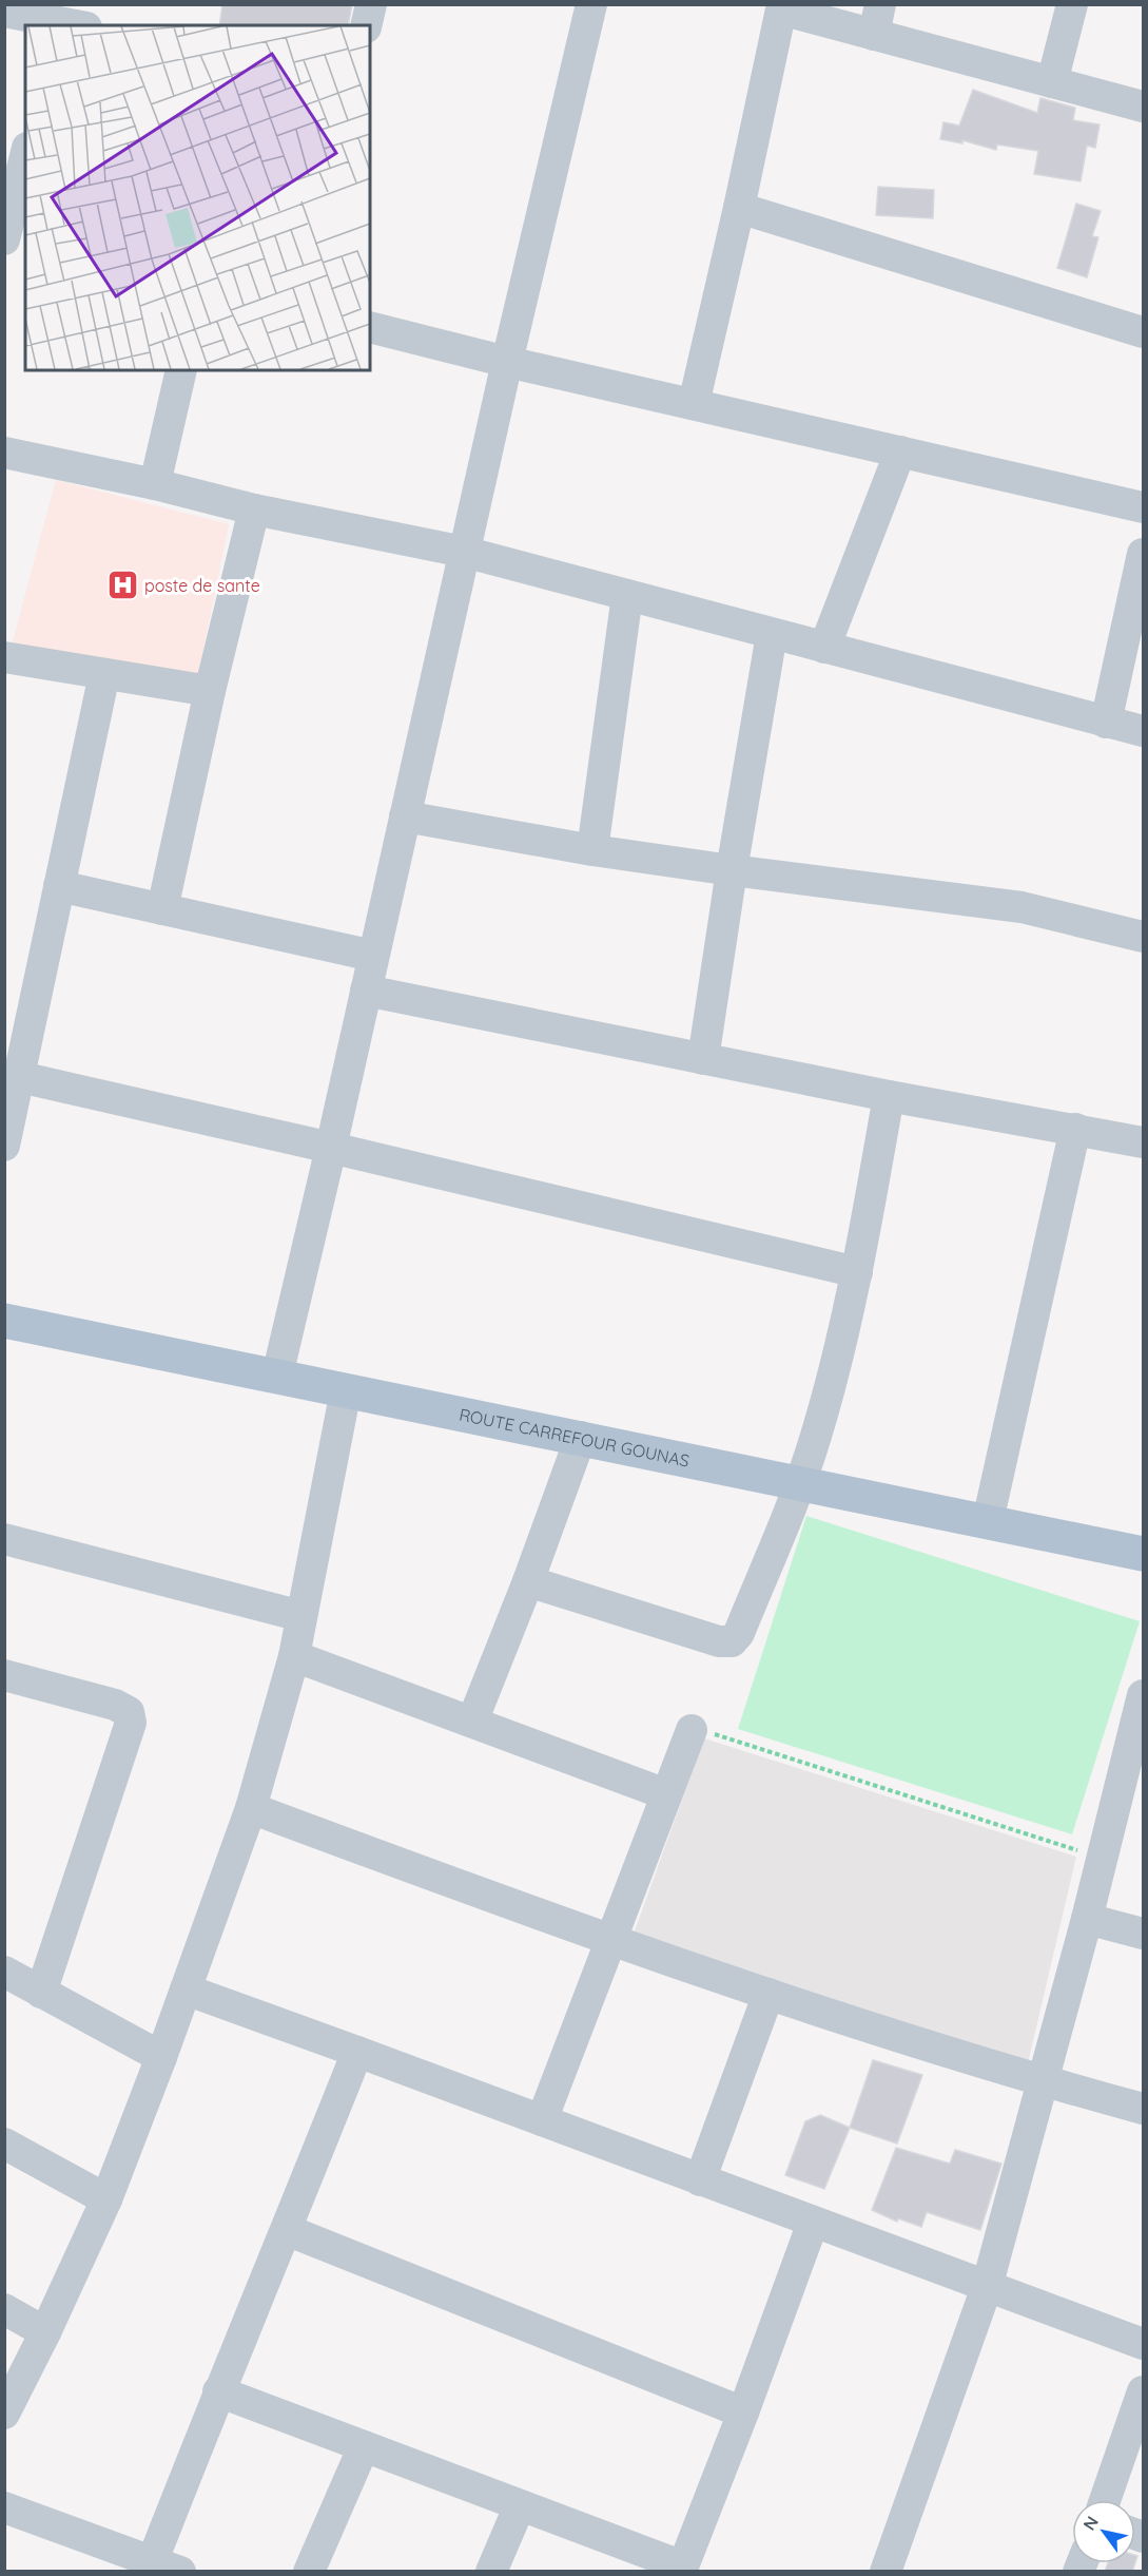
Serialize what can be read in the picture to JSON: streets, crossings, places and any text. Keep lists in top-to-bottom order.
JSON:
{
  "streets": {
    "main road": ["ROUTE CARREFOUR GOUNAS"]
  },
  "places": {
    "hospital": ["poste de sante"]
  },
  "north": "top left"
}
